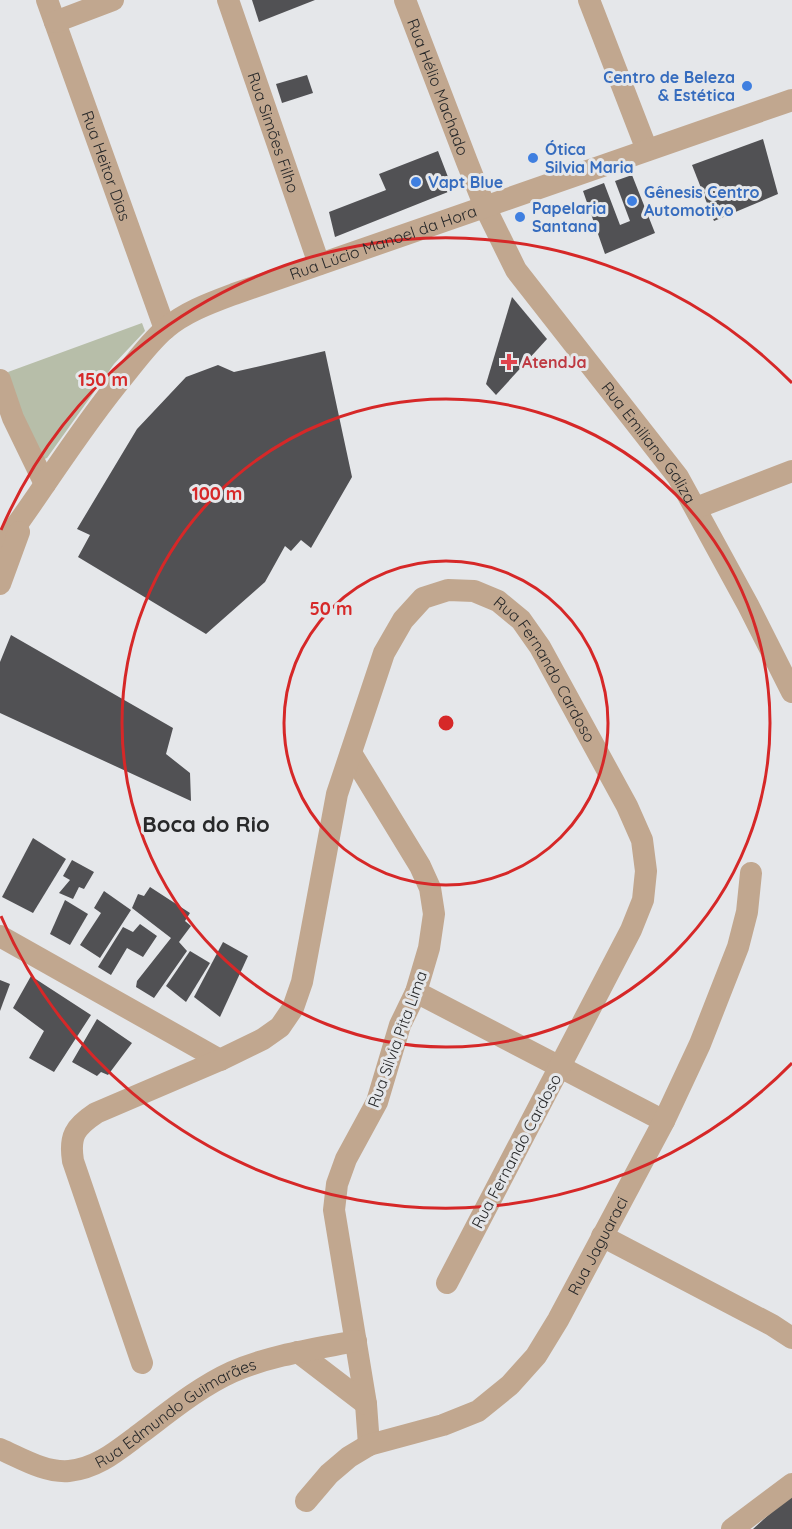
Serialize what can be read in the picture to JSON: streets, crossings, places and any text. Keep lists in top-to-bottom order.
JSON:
{
  "streets": {
    "street": [
      "Rua Hélio Machado",
      "Rua Simões Filho",
      "Rua Heitor Dias",
      "Rua Lúcio Manoel da Hora",
      "Rua Emiliano Galiza",
      "Rua Fernando Cardoso",
      "Rua Silvia Pita Lima",
      "Rua Jaguaraci",
      "Rua Edmundo Guimarães"
    ]
  },
  "crossings": [
    ["Rua Hélio Machado", "Rua Lúcio Manoel da Hora"],
    ["Rua Hélio Machado", "Rua Emiliano Galiza"],
    ["Rua Simões Filho", "Rua Lúcio Manoel da Hora"],
    ["Rua Heitor Dias", "Rua Lúcio Manoel da Hora"],
    ["Rua Lúcio Manoel da Hora", "Rua Emiliano Galiza"],
    ["Rua Fernando Cardoso", "Rua Silvia Pita Lima"],
    ["Rua Silvia Pita Lima", "Rua Jaguaraci"],
    ["Rua Silvia Pita Lima", "Rua Edmundo Guimarães"]
  ],
  "districts": ["Boca do Rio"],
  "places": {
    "other": [
      "Centro de Beleza & Estética",
      "Ótica Silvia Maria",
      "Vapt Blue",
      "Gênesis Centro Automotivo",
      "Papelaria Santana"
    ],
    "health": ["AtendJa"]
  },
  "rings": ["150 m", "100 m", "50 m"]
}
